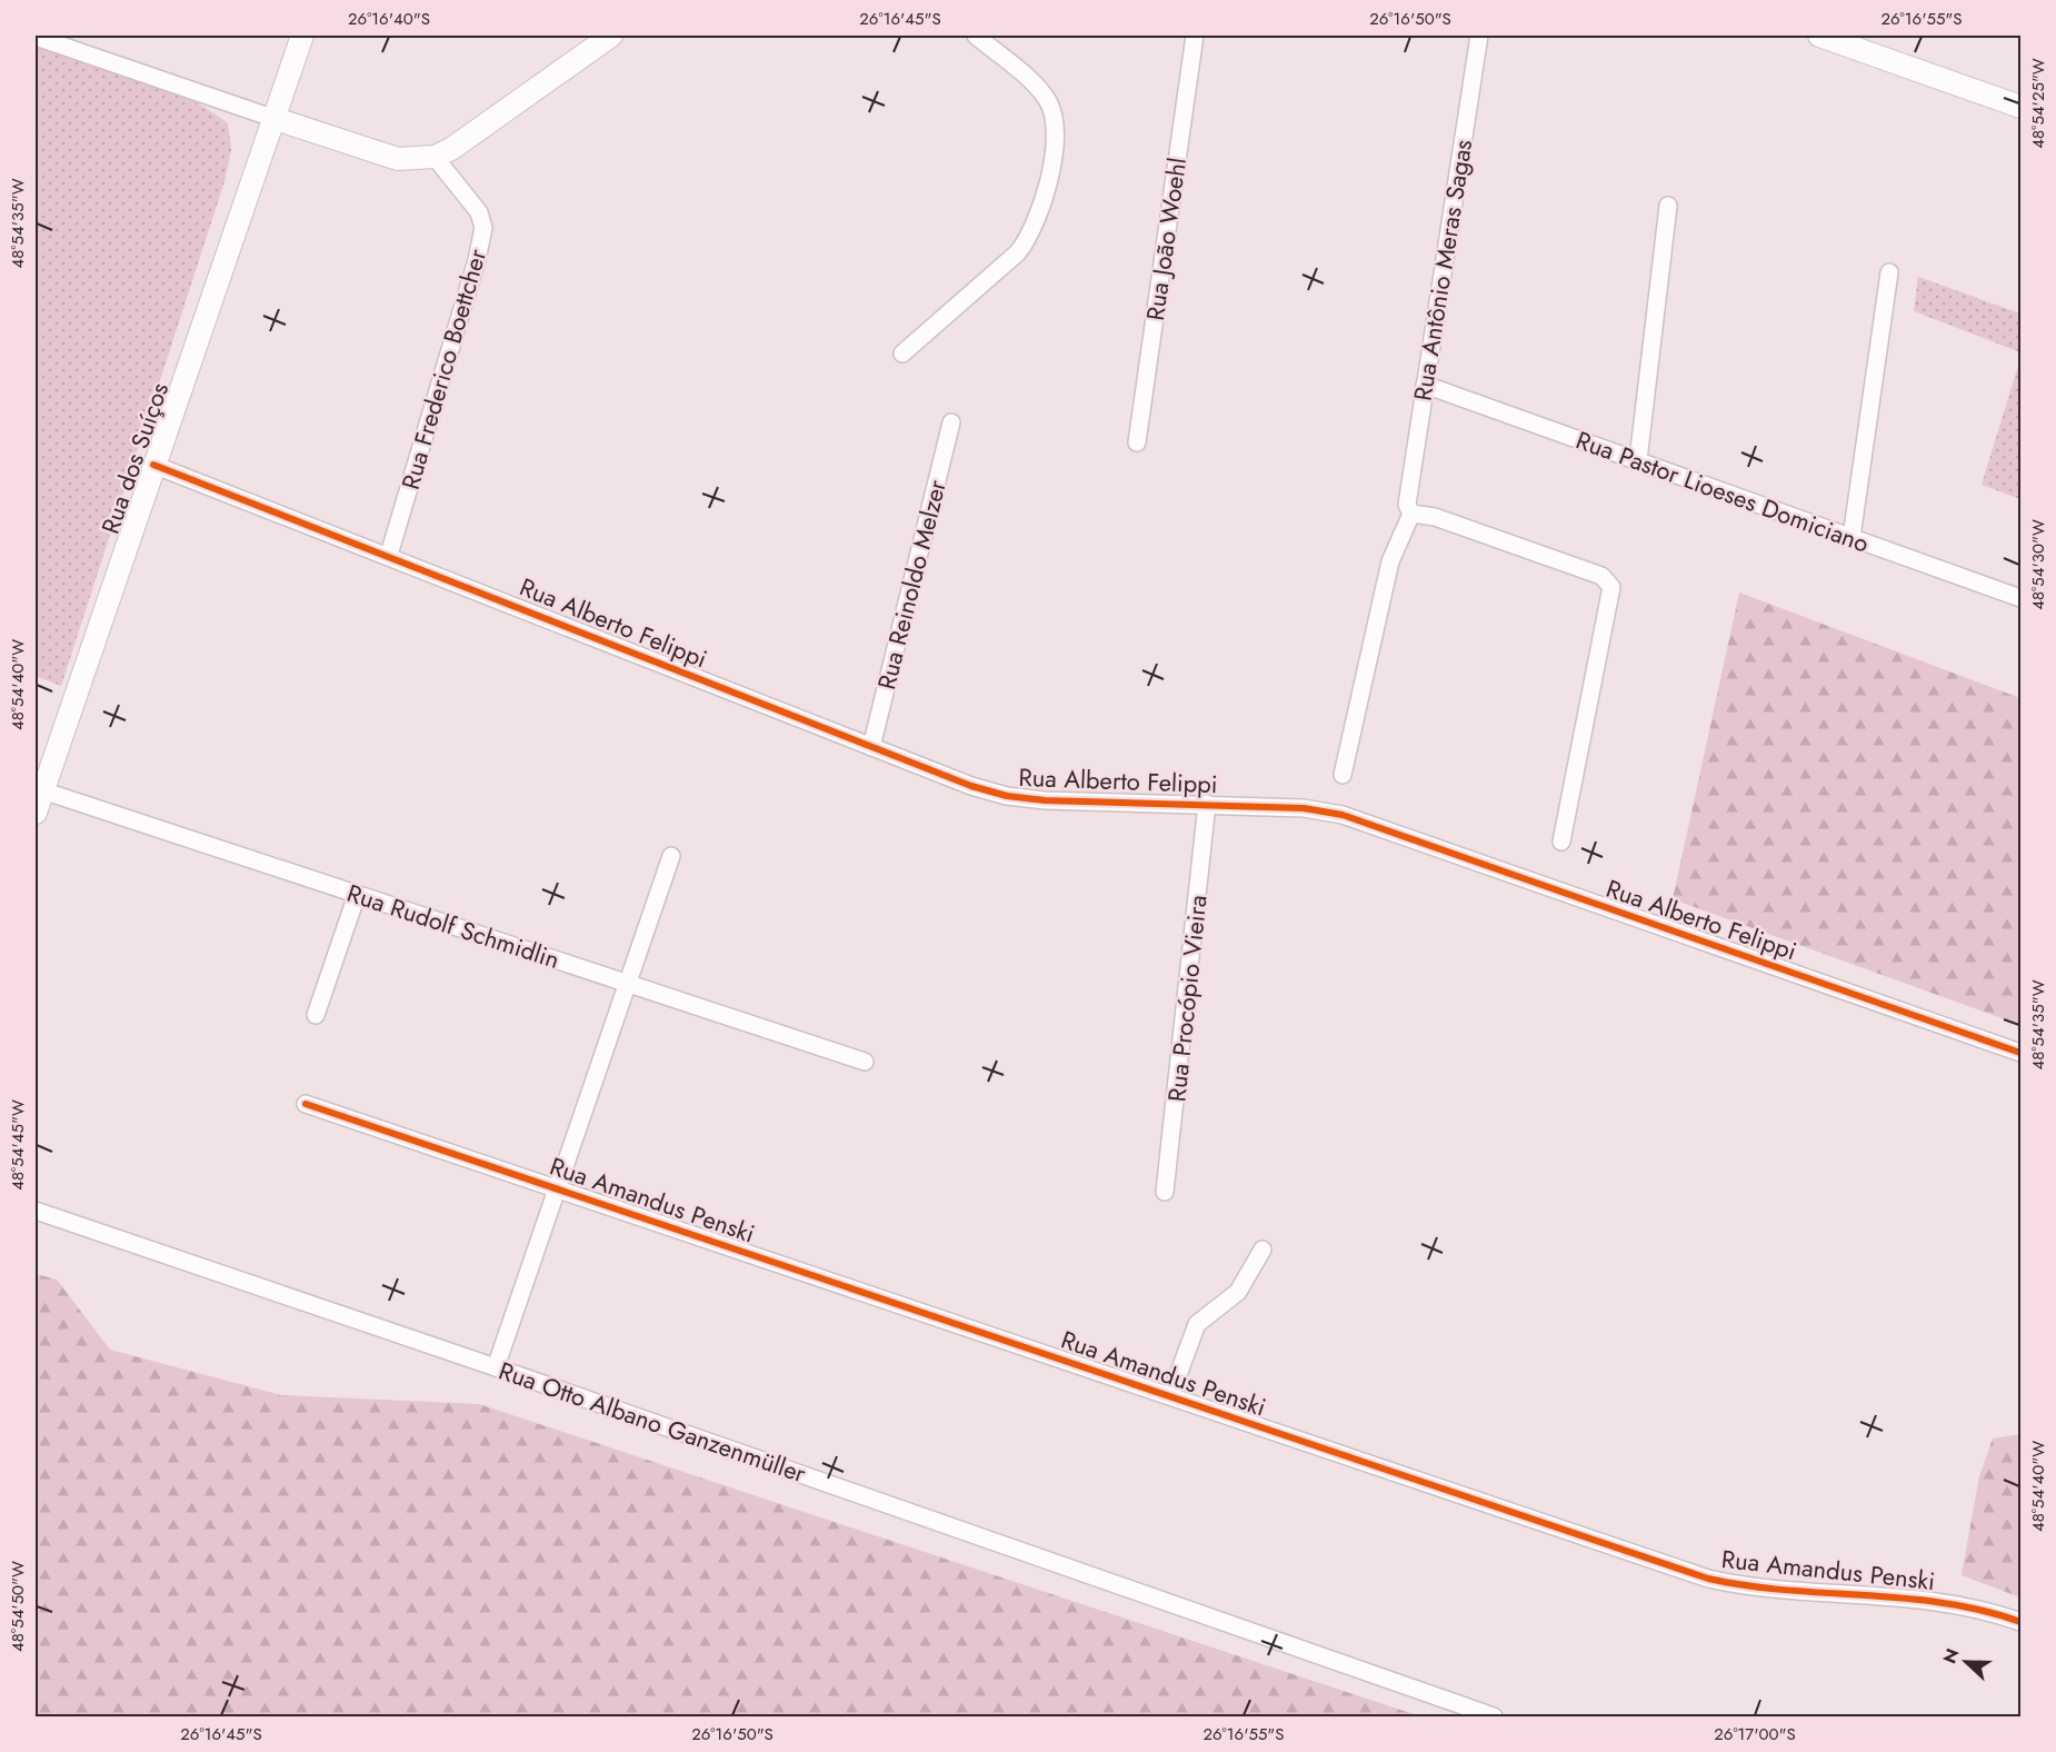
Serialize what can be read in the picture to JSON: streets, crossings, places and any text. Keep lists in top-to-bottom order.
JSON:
{
  "streets": {
    "street": [
      "Rua João Woehl",
      "Rua Antônio Meras Sagas",
      "Rua Frederico Boettcher",
      "Rua dos Suíços",
      "Rua Pastor Lioeses Domiciano",
      "Rua Reinoldo Melzer",
      "Rua Alberto Felippi",
      "Rua Rudolf Schmidlin",
      "Rua Procópio Vieira",
      "Rua Amandus Penski",
      "Rua Otto Albano Ganzenmüller"
    ]
  },
  "crossings": [
    ["Rua Antônio Meras Sagas", "Rua Pastor Lioeses Domiciano"],
    ["Rua Frederico Boettcher", "Rua Alberto Felippi"],
    ["Rua dos Suíços", "Rua Alberto Felippi"],
    ["Rua dos Suíços", "Rua Rudolf Schmidlin"],
    ["Rua Reinoldo Melzer", "Rua Alberto Felippi"],
    ["Rua Alberto Felippi", "Rua Procópio Vieira"]
  ],
  "north": "left",
  "coordinates": [
    "26°16'40\"S",
    "26°16'45\"S",
    "26°16'50\"S",
    "26°16'55\"S",
    "48°54'25\"W",
    "48°54'35\"W",
    "48°54'30\"W",
    "48°54'40\"W",
    "48°54'45\"W",
    "48°54'50\"W",
    "26°17'00\"S"
  ]
}
